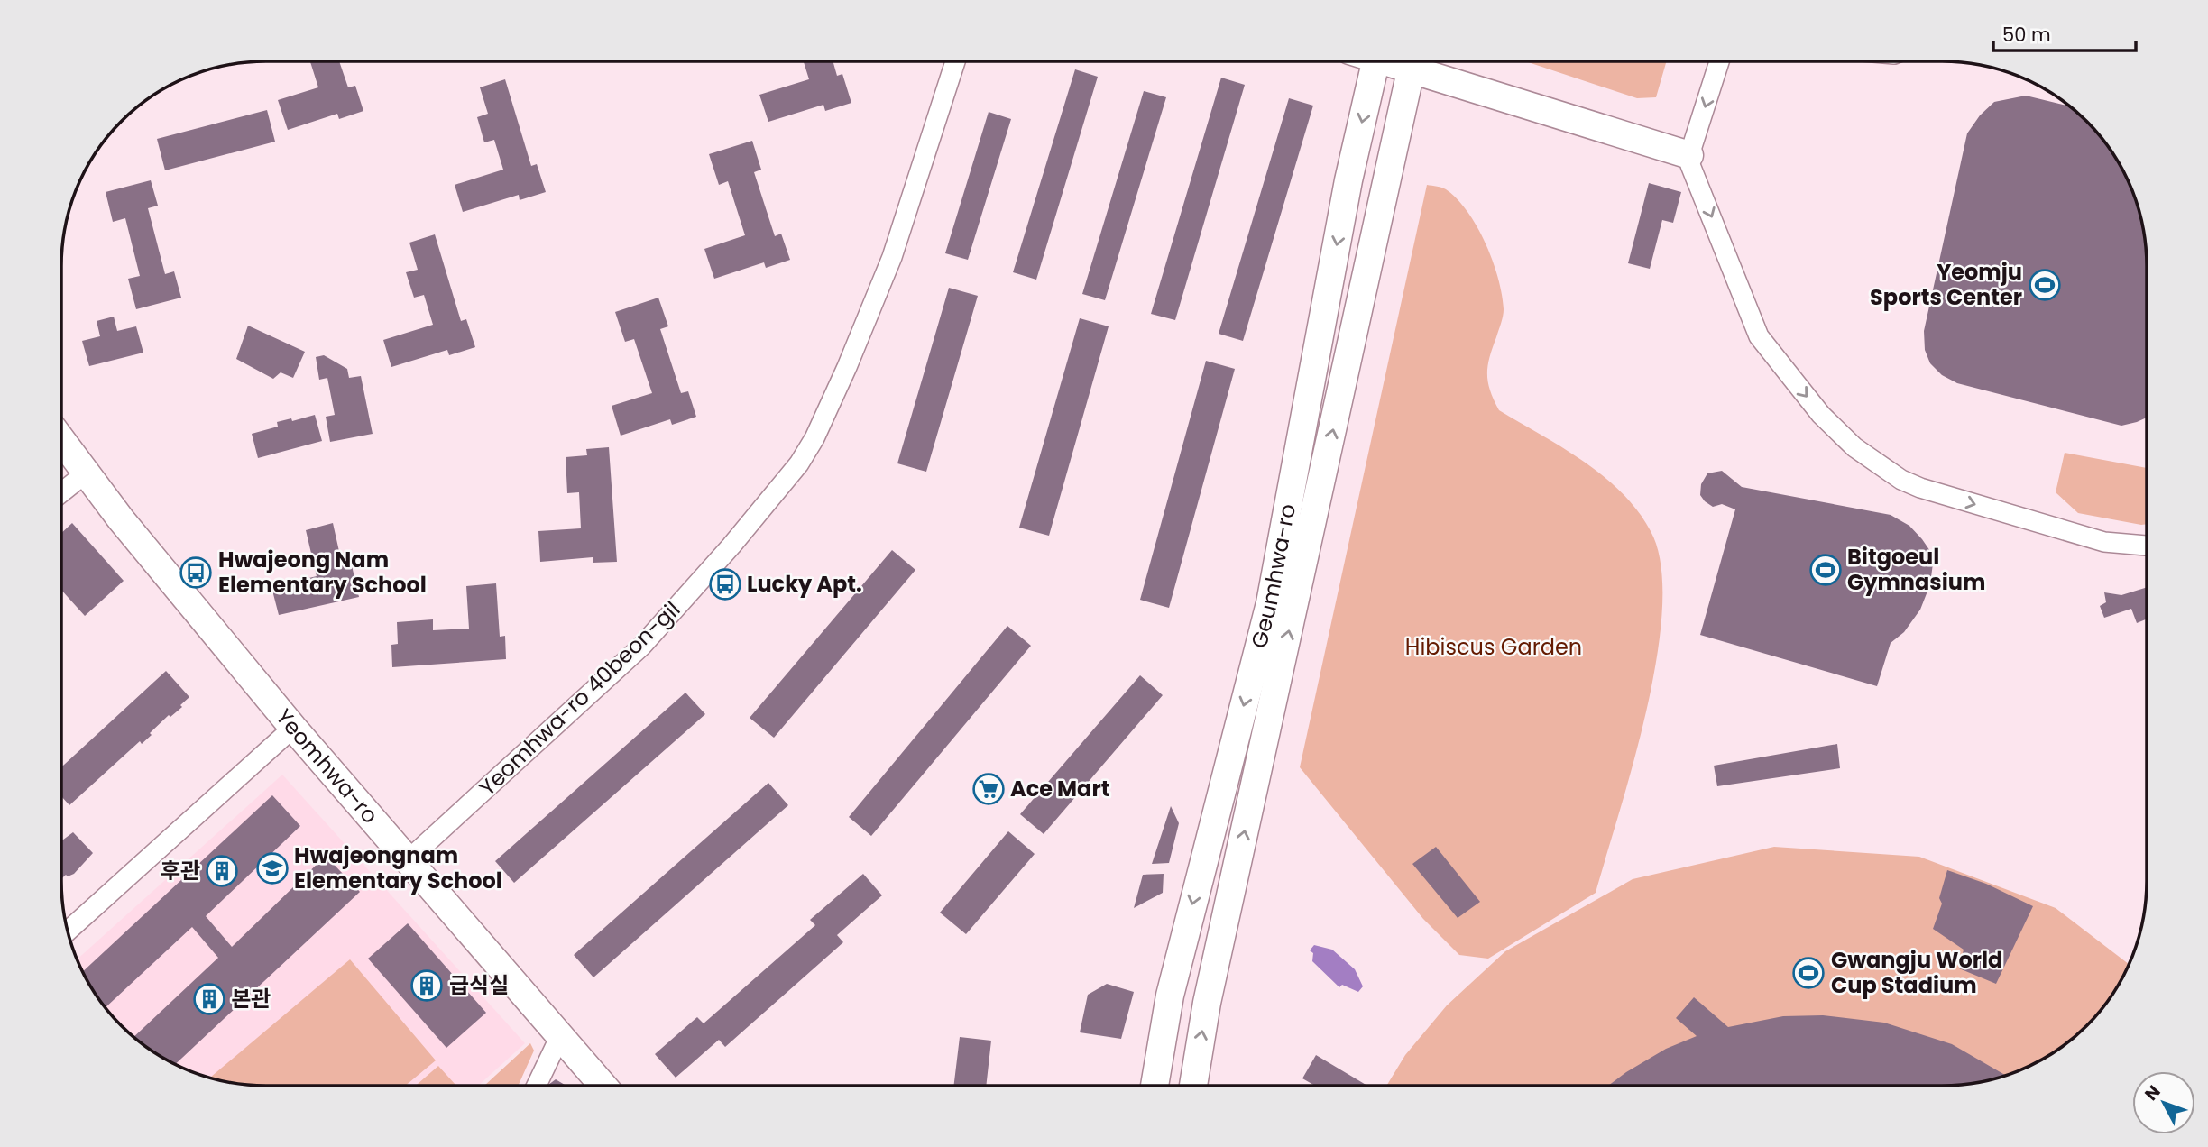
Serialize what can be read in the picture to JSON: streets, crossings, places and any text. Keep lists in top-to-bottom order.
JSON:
{
  "streets": {
    "main road": ["Geumhwa-ro", "Yeomhwa-ro"],
    "street": ["Yeomhwa-ro 40beon-gil"]
  },
  "crossings": [
    ["Yeomhwa-ro 40beon-gil", "Yeomhwa-ro"]
  ],
  "parks": ["Hibiscus Garden"],
  "places": {
    "sports": ["Yeomju Sports Center", "Bitgoeul Gymnasium", "Gwangju World Cup Stadium"],
    "bus stop": ["Hwajeong Nam Elementary School", "Lucky Apt."],
    "supermarket": ["Ace Mart"],
    "school or university": ["Hwajeongnam Elementary School"],
    "building": ["후관", "급식실", "본관"]
  },
  "scale_bar": "50 m",
  "north": "top left"
}
